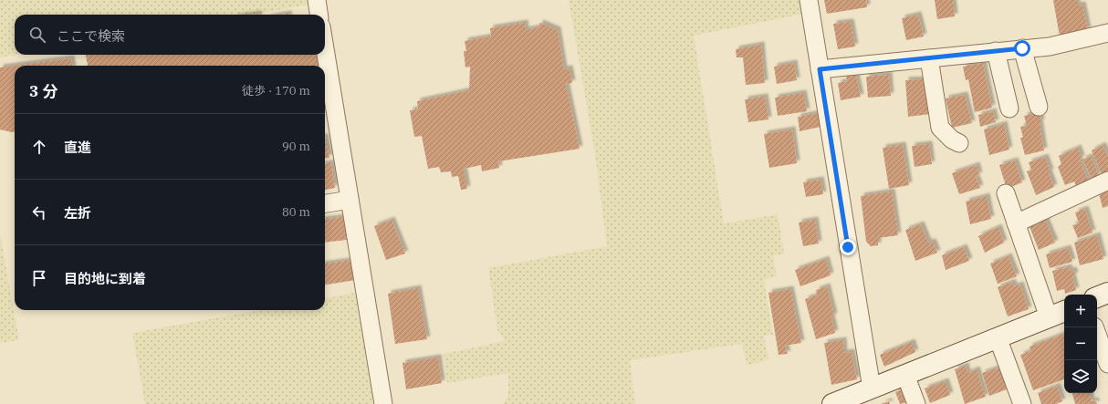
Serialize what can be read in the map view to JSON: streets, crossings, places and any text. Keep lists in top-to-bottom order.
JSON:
{
  "page": {
    "search": "ここで検索",
    "heading": ["3 分", "徒歩 · 170 m"],
    "list": [
      ["直進", "90 m"],
      ["左折", "80 m"],
      "目的地に到着"
    ],
    "map_buttons": ["+", "−"]
  }
}
